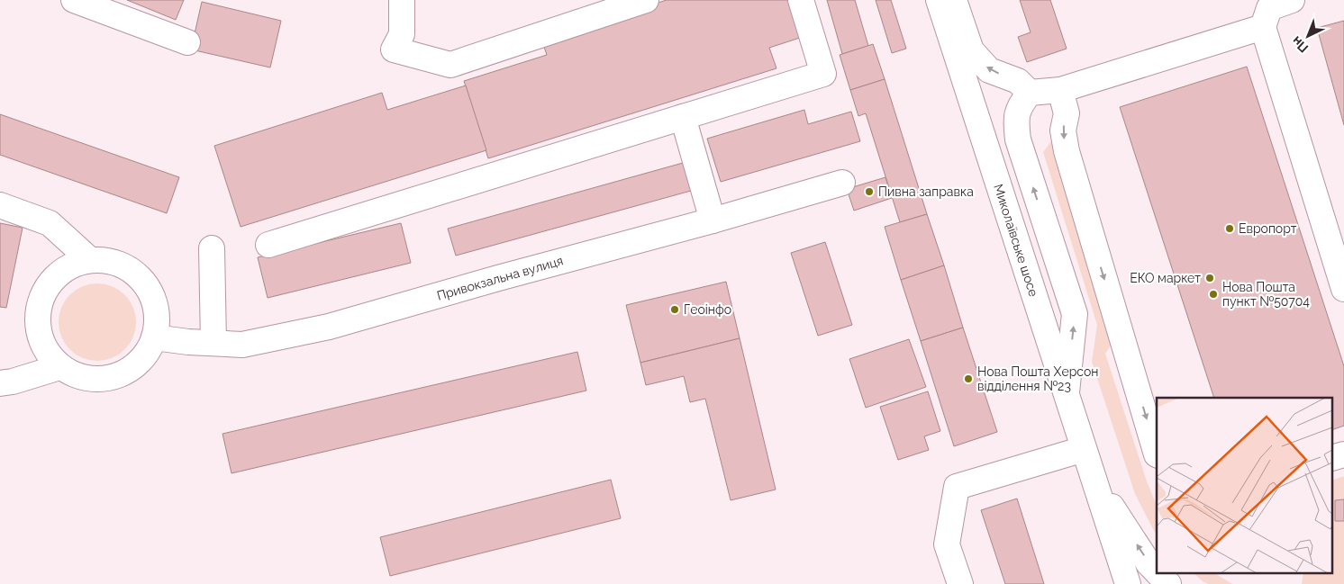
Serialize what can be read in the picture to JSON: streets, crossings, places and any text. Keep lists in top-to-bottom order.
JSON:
{
  "streets": {
    "street": ["Миколаївське шосе", "Привокзальна вулиця"]
  },
  "places": [
    "Пивна заправка",
    "Европорт",
    "ЕКО маркет",
    "Нова Пошта пункт №50704",
    "Геоінфо",
    "Нова Пошта Херсон відділення №23"
  ],
  "north": "bottom left"
}
